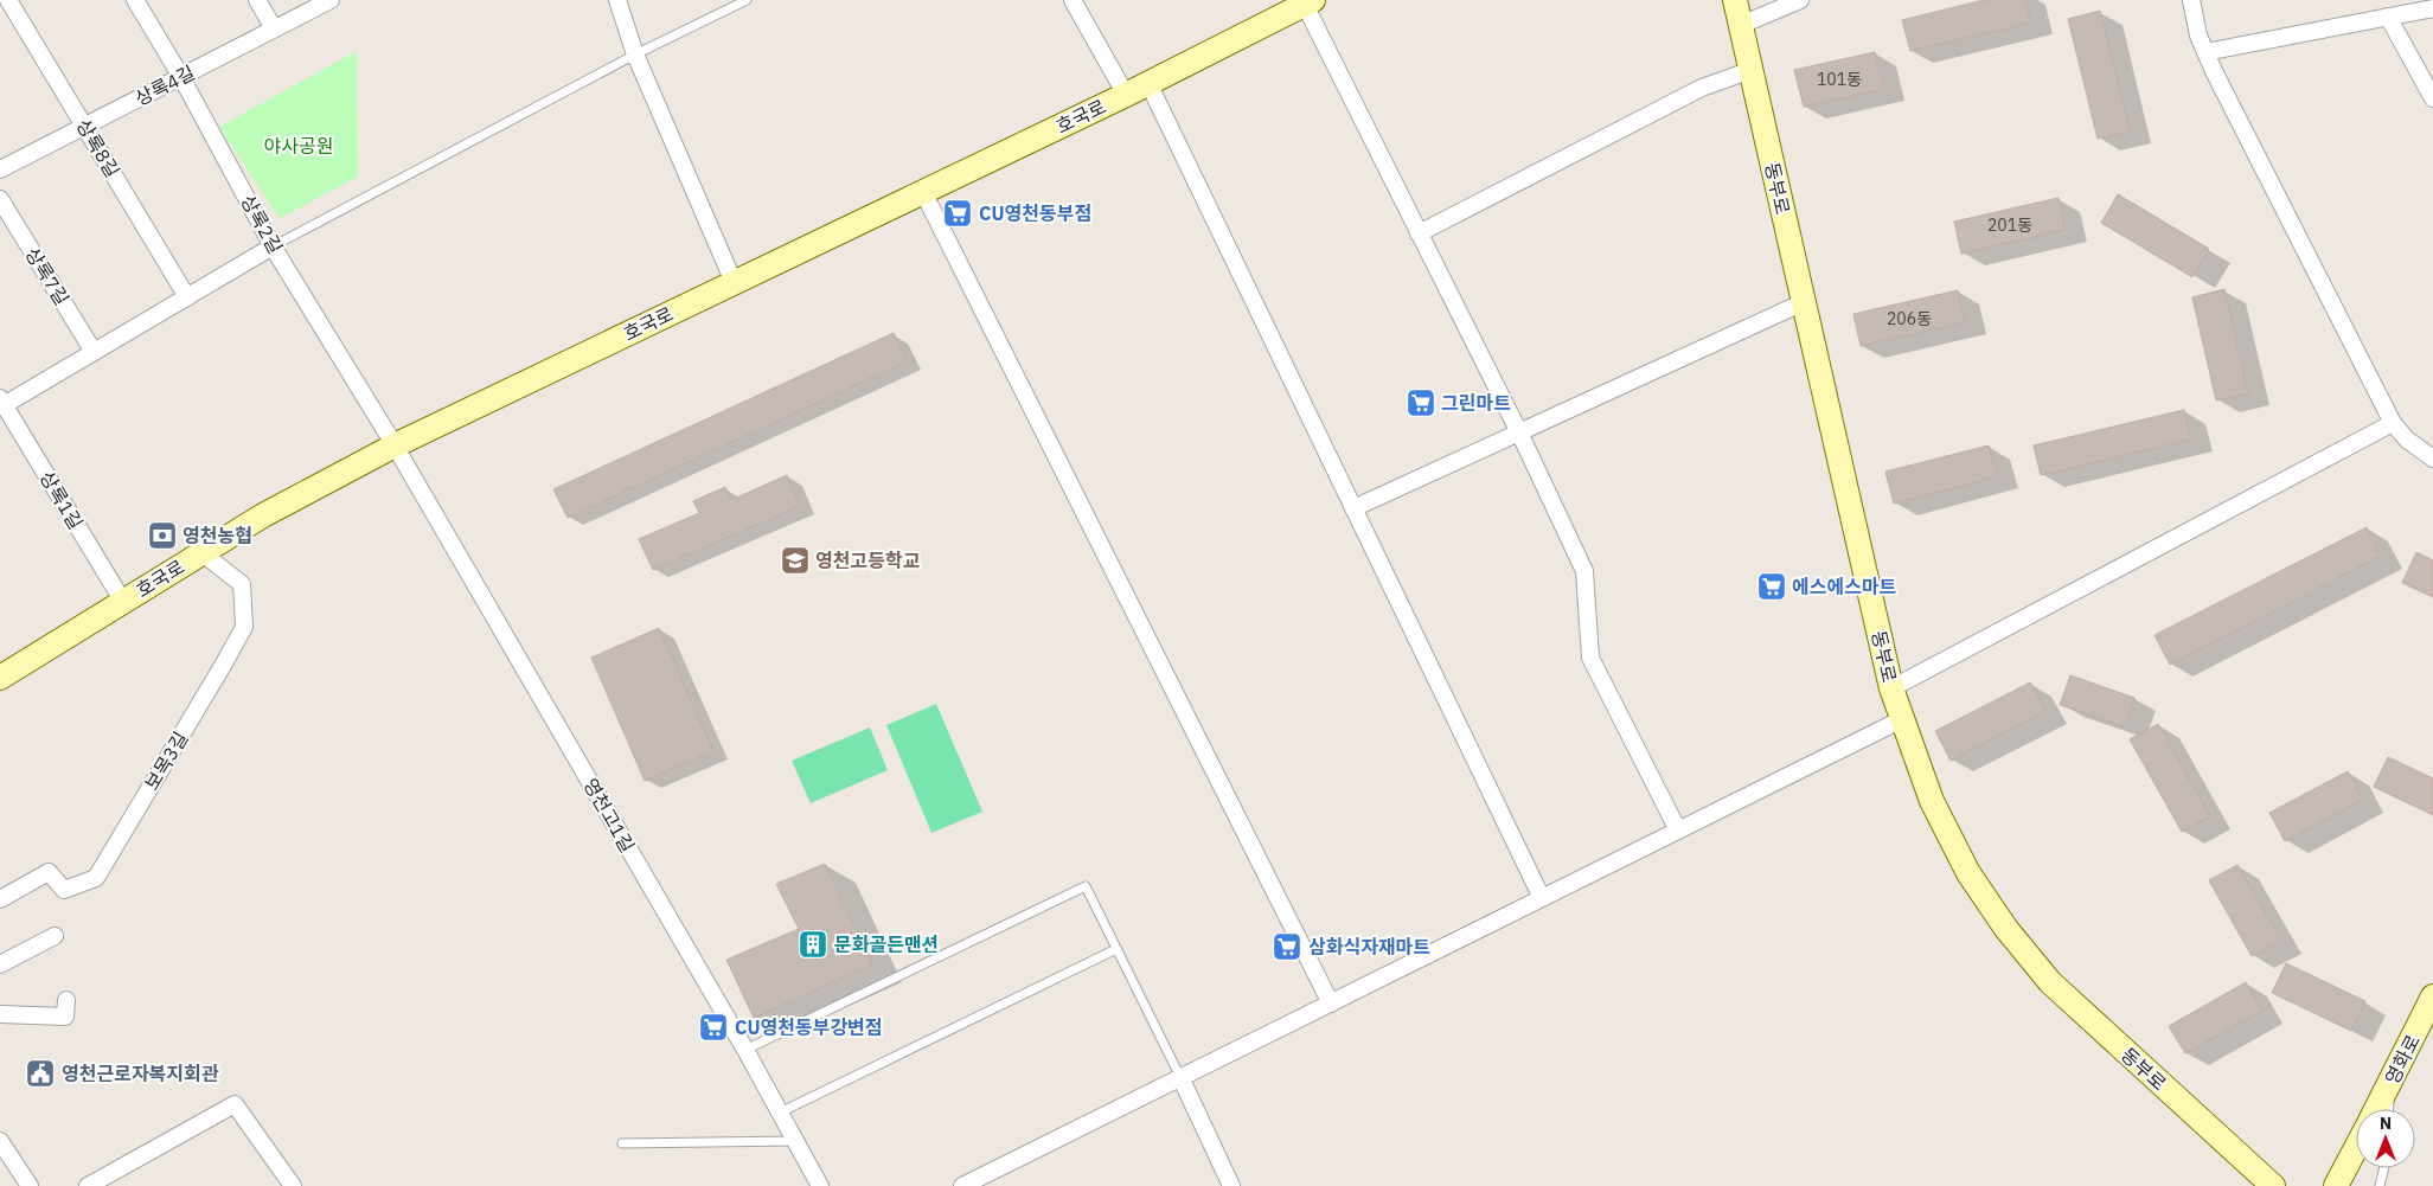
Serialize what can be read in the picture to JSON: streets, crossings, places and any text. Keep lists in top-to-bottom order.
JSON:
{
  "streets": {
    "street": [
      "상록4길",
      "호국로",
      "상록8길",
      "동부로",
      "상록2길",
      "상록7길",
      "상록1길",
      "보목3길",
      "영천고1길",
      "영화로"
    ]
  },
  "crossings": [
    ["상록4길", "상록8길"],
    ["상록4길", "상록2길"],
    ["호국로", "상록2길"],
    ["호국로", "상록1길"],
    ["호국로", "보목3길"],
    ["호국로", "영천고1길"],
    ["상록2길", "영천고1길"]
  ],
  "parks": ["야사공원"],
  "places": {
    "supermarket": [
      "CU영천동부점",
      "그린마트",
      "에스에스마트",
      "삼화식자재마트",
      "CU영천동부강변점"
    ],
    "bank": ["영천농협"],
    "school or university": ["영천고등학교"],
    "building": ["문화골든맨션"],
    "public building": ["영천근로자복지회관"]
  },
  "house_numbers": ["101동", "201동", "206동"],
  "north": "top"
}
